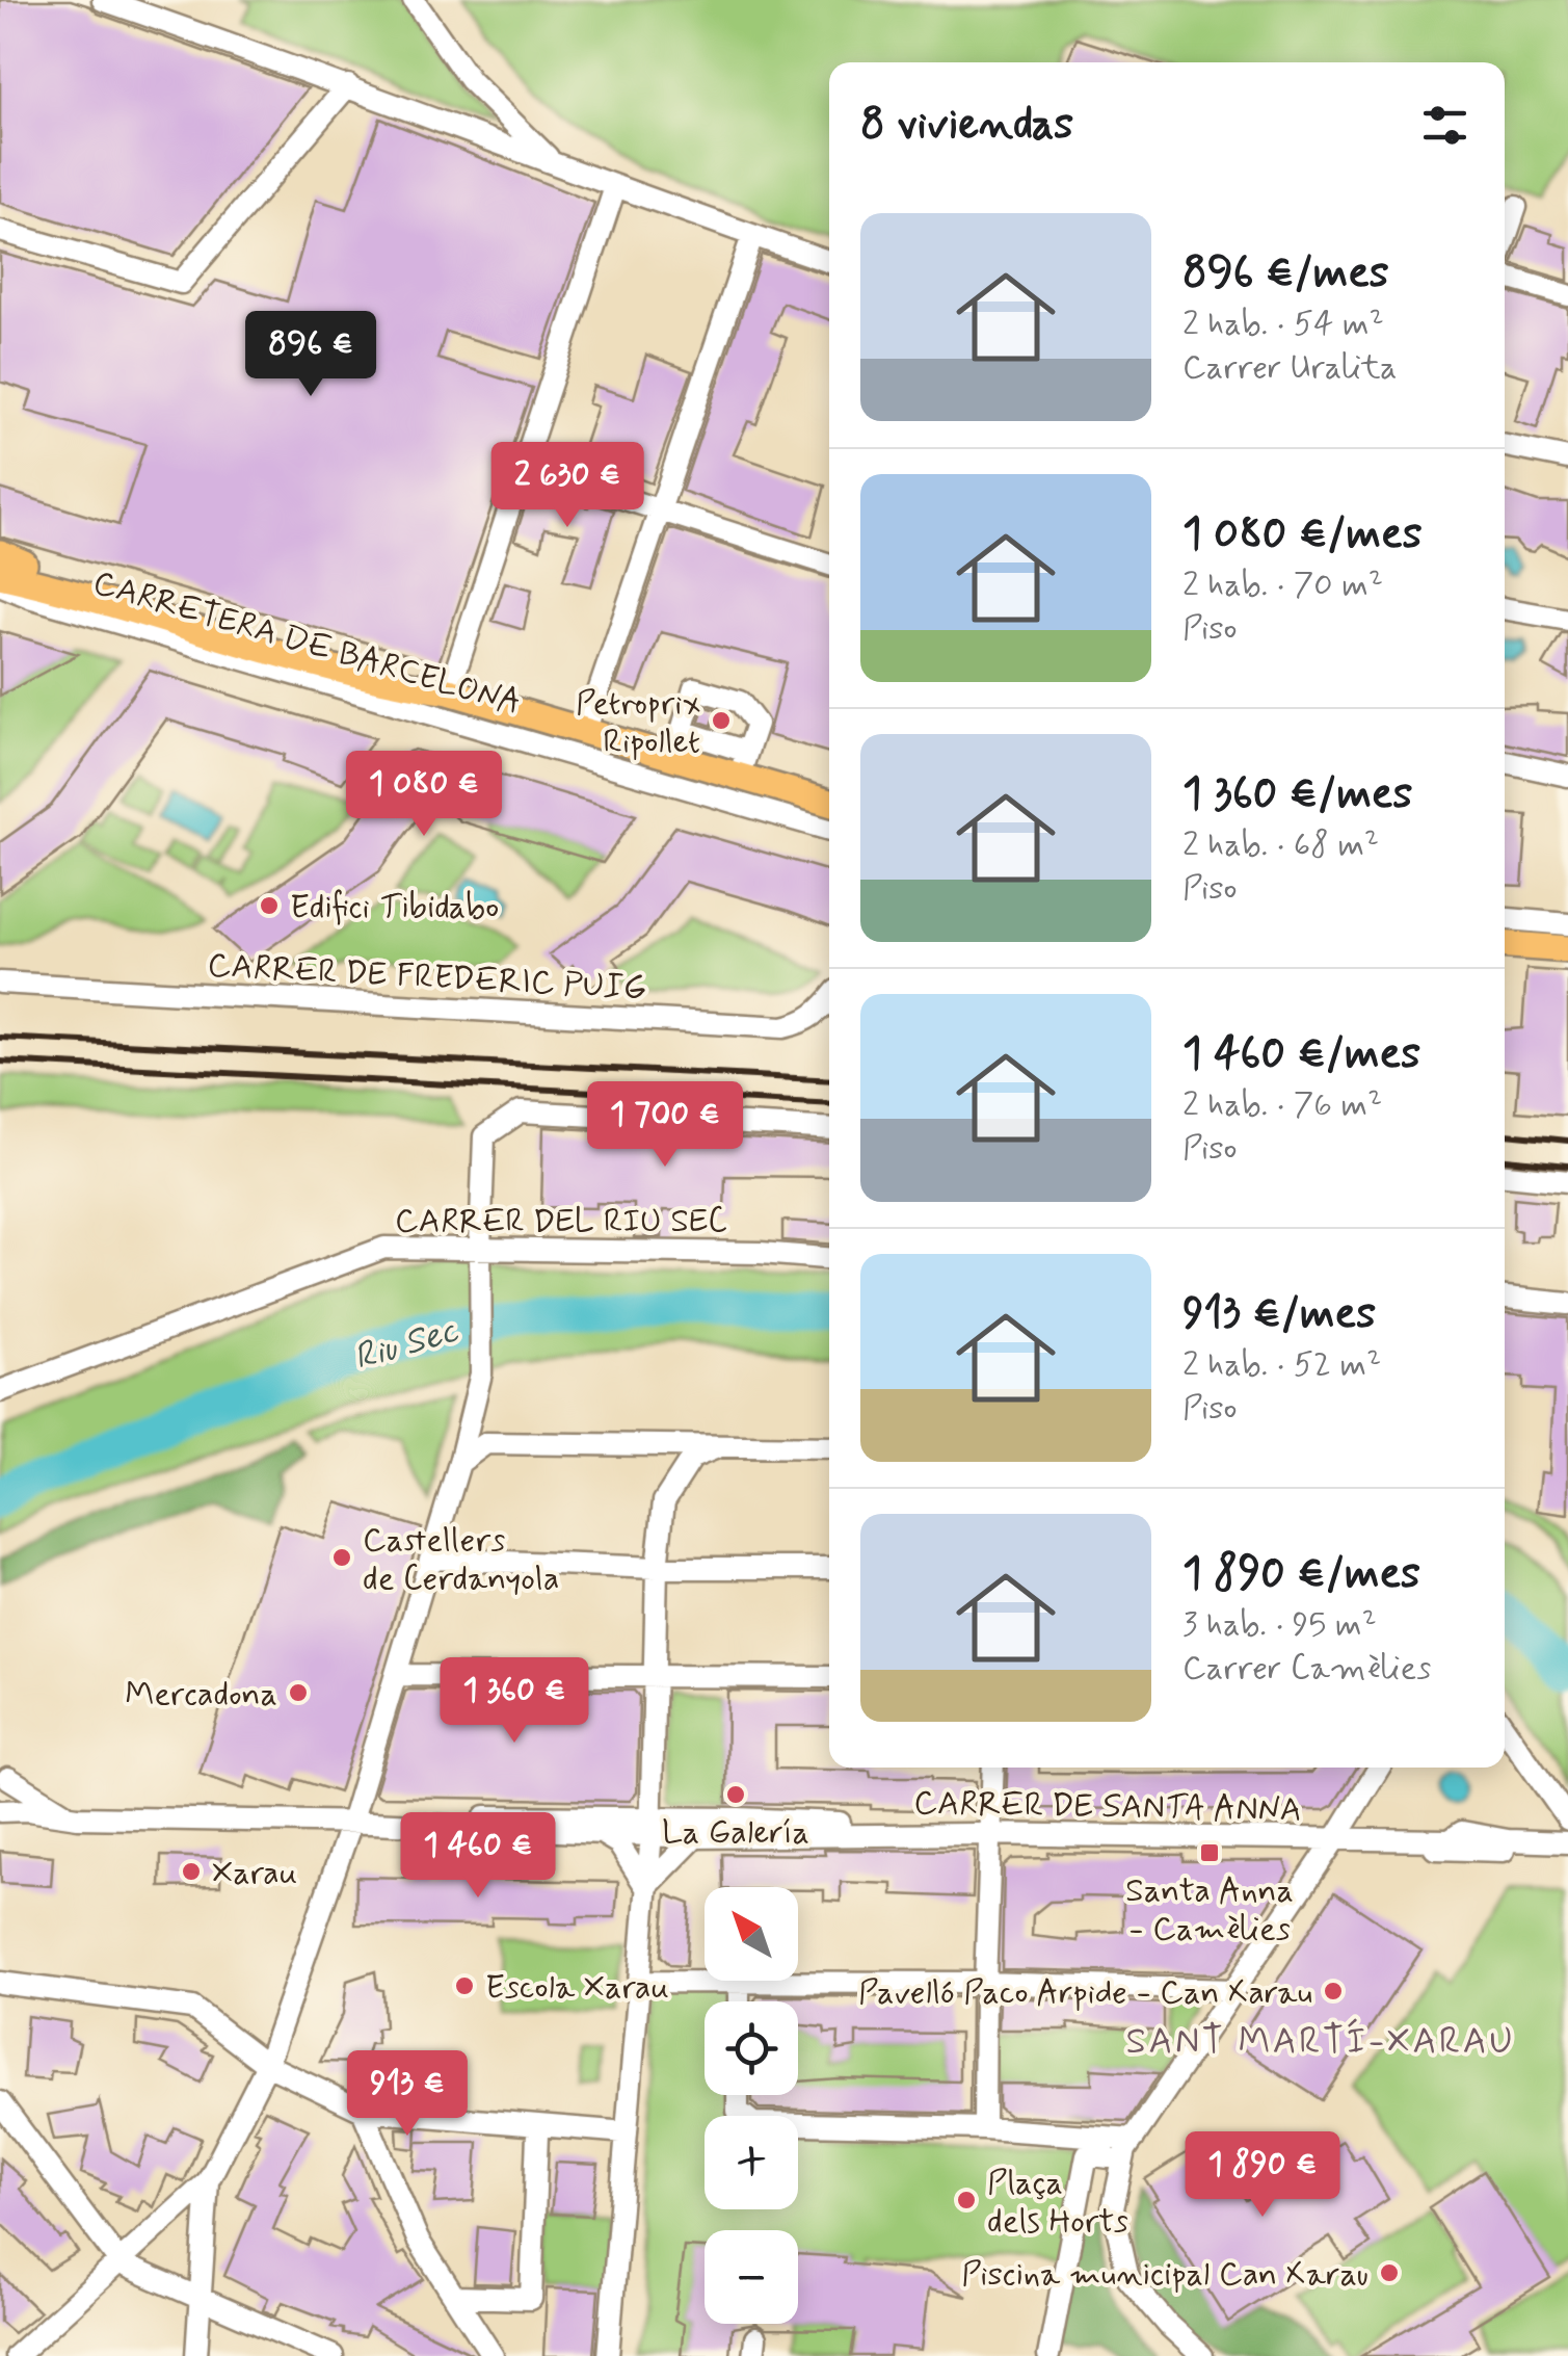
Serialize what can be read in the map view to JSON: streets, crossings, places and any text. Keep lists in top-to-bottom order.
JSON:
{
  "streets": {
    "main road": ["CARRETERA DE BARCELONA"],
    "street": ["CARRER DE FREDERIC PUIG", "CARRER DEL RIU SEC", "CARRER DE SANTA ANNA"]
  },
  "districts": ["SANT MARTÍ-XARAU"],
  "water": ["Riu Sec"],
  "places": {
    "other": [
      "Petroprix Ripollet",
      "Edifici Tibidabo",
      "Castellers de Cerdanyola",
      "Mercadona",
      "La Galería",
      "Xarau",
      "Escola Xarau",
      "Pavelló Paco Arpide - Can Xarau",
      "Plaça dels Horts",
      "Piscina municipal Can Xarau"
    ],
    "transit": ["Santa Anna - Camèlies"]
  },
  "north": "top left",
  "page": {
    "heading": "8 viviendas",
    "list": [
      {
        "name": "896 €/mes",
        "note": "2 hab. · 54 m² · Carrer Uralita"
      },
      {
        "name": "1 080 €/mes",
        "note": "2 hab. · 70 m² · Piso"
      },
      {
        "name": "1 360 €/mes",
        "note": "2 hab. · 68 m² · Piso"
      },
      {
        "name": "1 460 €/mes",
        "note": "2 hab. · 76 m² · Piso"
      },
      {
        "name": "913 €/mes",
        "note": "2 hab. · 52 m² · Piso"
      },
      {
        "name": "1 890 €/mes",
        "note": "3 hab. · 95 m² · Carrer Camèlies"
      }
    ],
    "price": [
      "896 €",
      "2 630 €",
      "1 080 €",
      "1 700 €",
      "1 360 €",
      "1 460 €",
      "913 €",
      "1 890 €"
    ],
    "map_buttons": ["+", "−"]
  }
}
